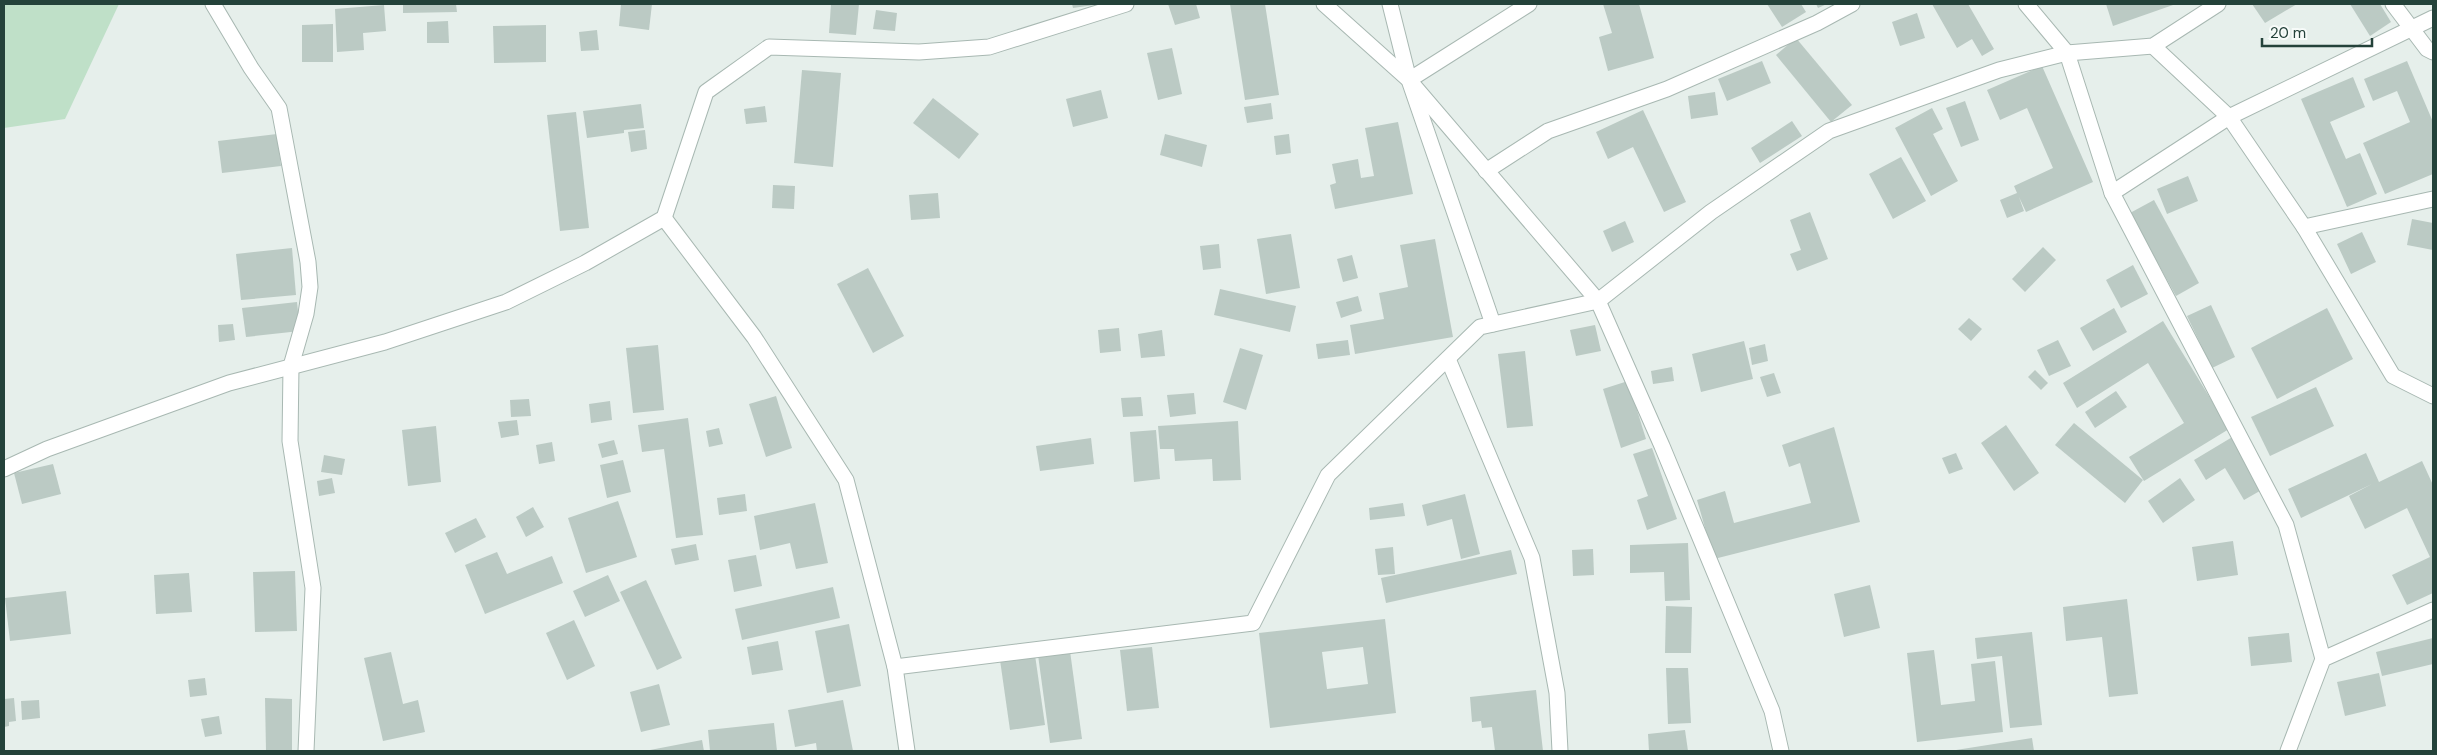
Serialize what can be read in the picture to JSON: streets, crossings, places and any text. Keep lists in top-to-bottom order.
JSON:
{
  "scale_bar": "20 m"
}
